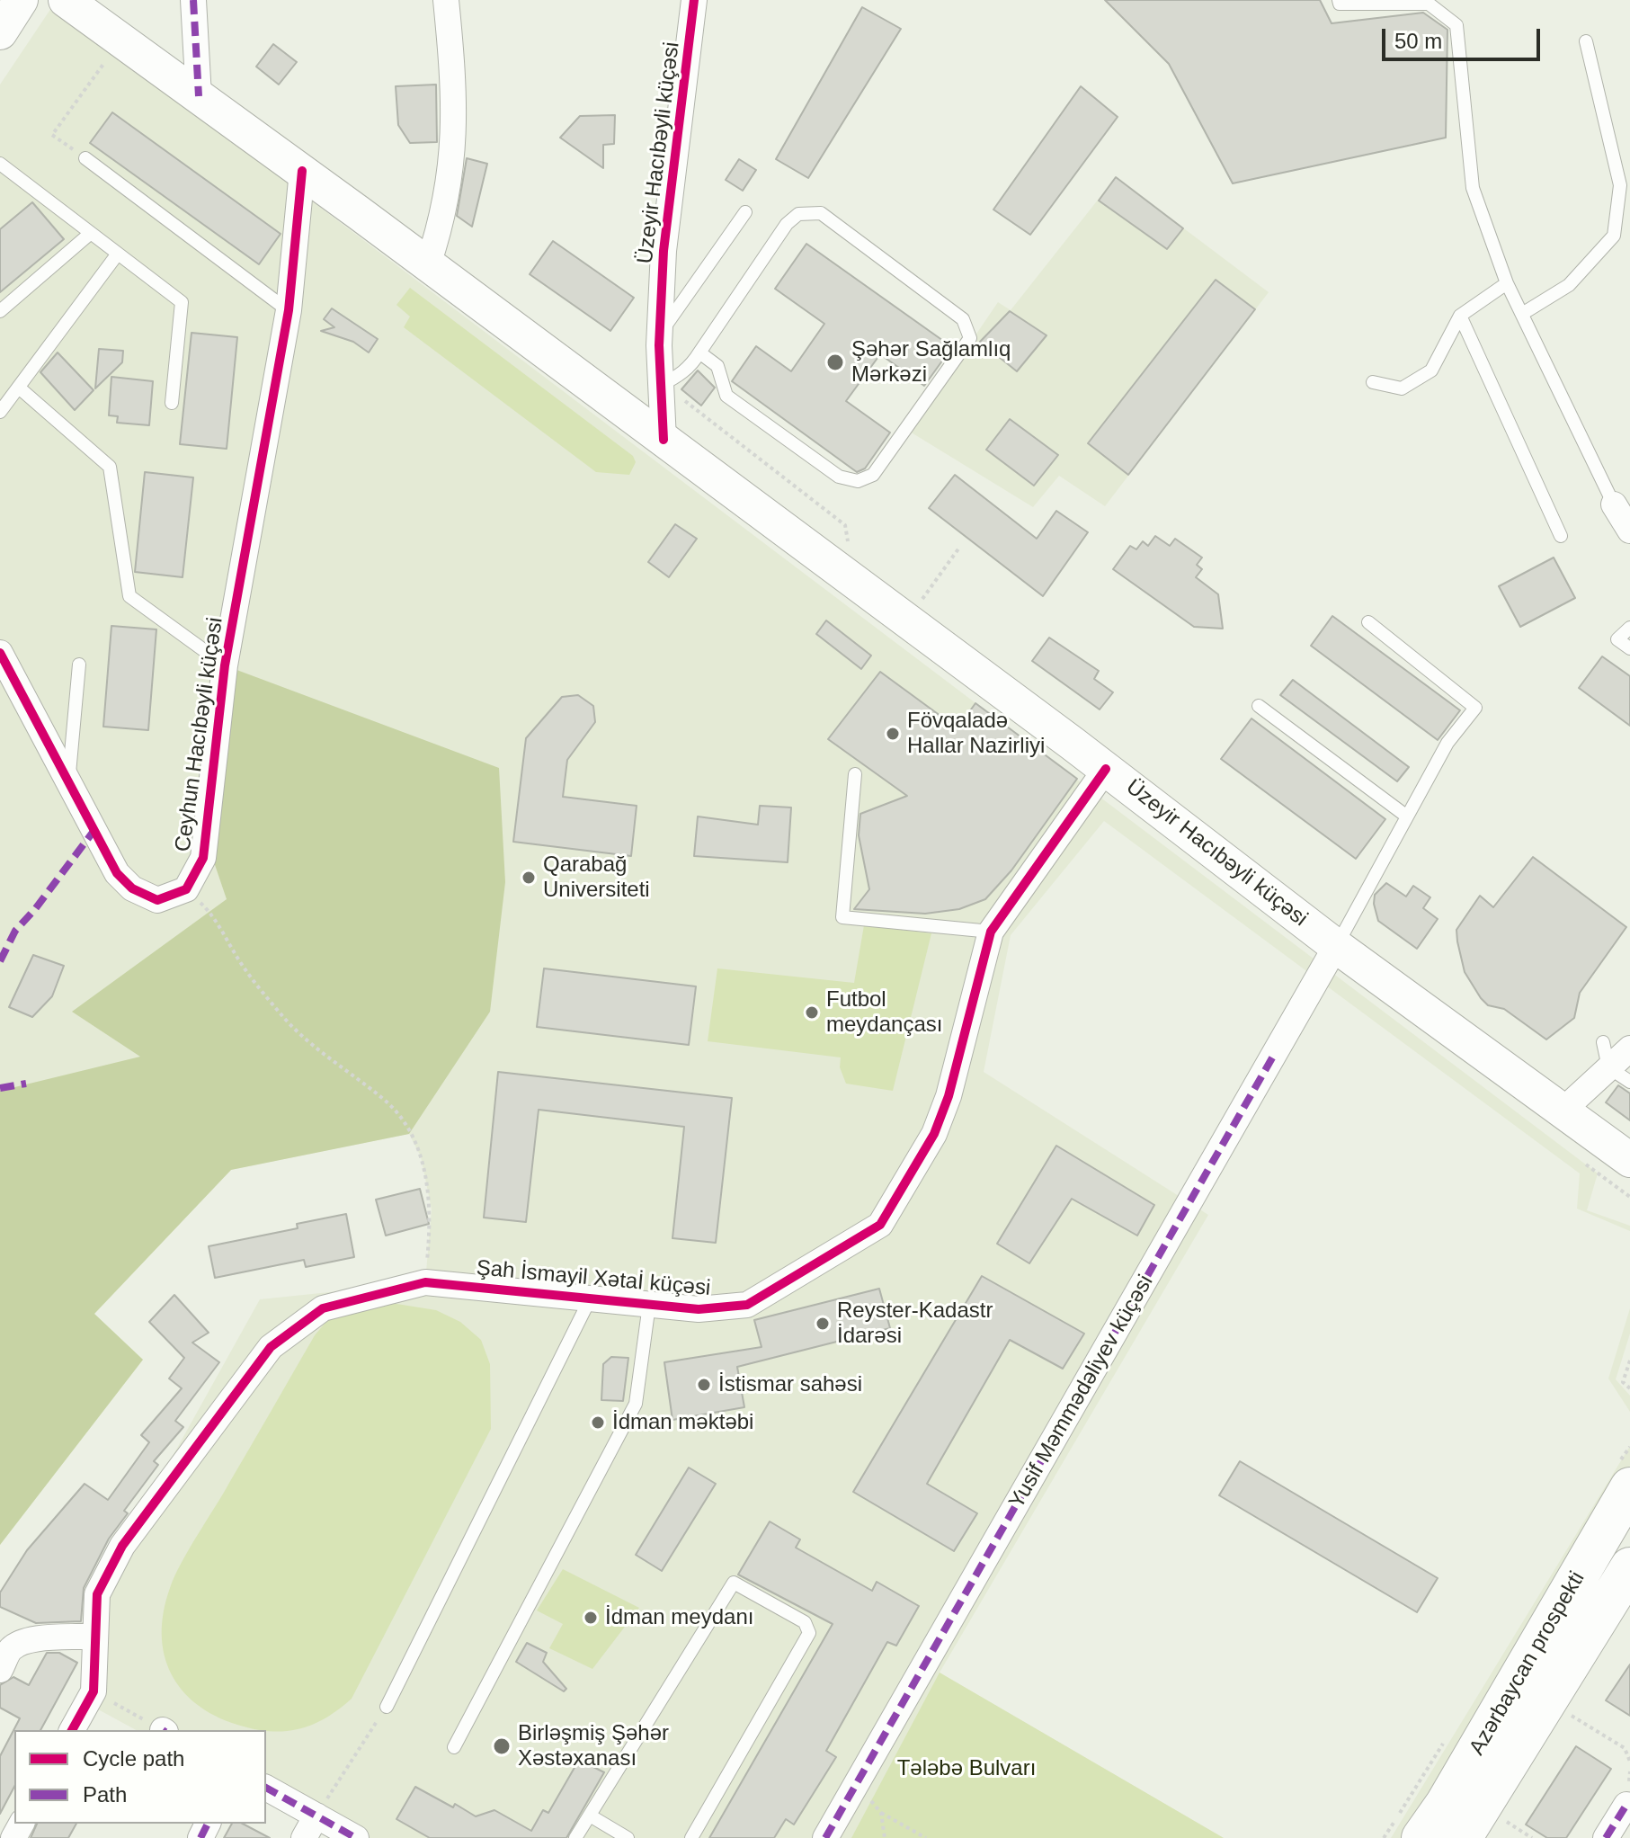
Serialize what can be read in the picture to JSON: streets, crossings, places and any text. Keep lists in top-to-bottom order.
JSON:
{
  "streets": {
    "main road": ["Üzeyir Hacıbəyli küçəsi", "Azərbaycan prospekti"],
    "street": ["Ceyhun Hacıbəyli küçəsi", "Şah İsmayil Xətaİ küçəsi", "Yusif Məmmədəliyev küçəsi"]
  },
  "crossings": [
    ["Üzeyir Hacıbəyli küçəsi", "Ceyhun Hacıbəyli küçəsi"],
    ["Üzeyir Hacıbəyli küçəsi", "Şah İsmayil Xətaİ küçəsi"],
    ["Üzeyir Hacıbəyli küçəsi", "Yusif Məmmədəliyev küçəsi"]
  ],
  "parks": ["Tələbə Bulvarı"],
  "places": [
    "Şəhər Sağlamlıq Mərkəzi",
    "Fövqaladə Hallar Nazirliyi",
    "Qarabağ Universiteti",
    "Futbol meydançası",
    "Reyster-Kadastr İdarəsi",
    "İstismar sahəsi",
    "İdman məktəbi",
    "İdman meydanı",
    "Birləşmiş Şəhər Xəstəxanası"
  ],
  "legend": ["Cycle path", "Path"],
  "scale_bar": "50 m"
}
